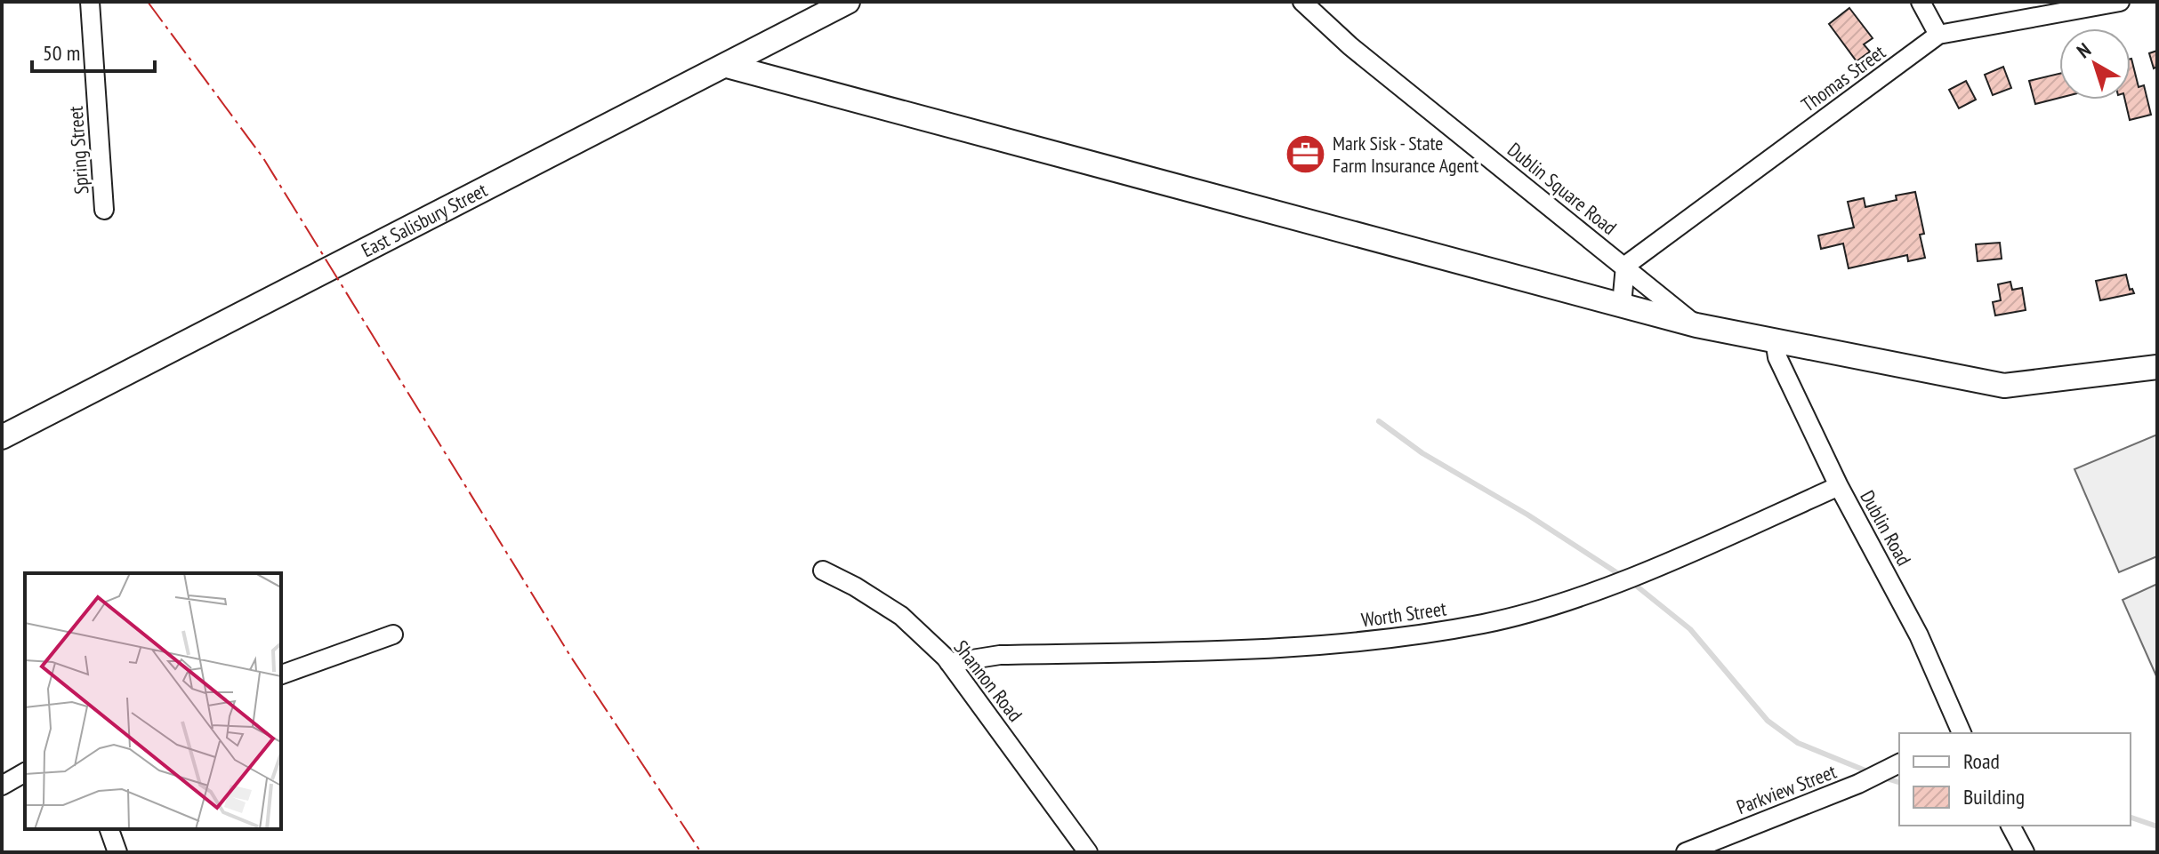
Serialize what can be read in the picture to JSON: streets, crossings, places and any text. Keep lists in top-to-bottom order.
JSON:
{
  "streets": {
    "main road": ["East Salisbury Street"],
    "street": [
      "Thomas Street",
      "Spring Street",
      "Dublin Square Road",
      "Dublin Road",
      "Worth Street",
      "Shannon Road",
      "Parkview Street"
    ]
  },
  "crossings": [
    ["Thomas Street", "Dublin Square Road"],
    ["Dublin Road", "Worth Street"],
    ["Worth Street", "Shannon Road"]
  ],
  "places": {
    "office": ["Mark Sisk - State Farm Insurance Agent"]
  },
  "legend": ["Road", "Building"],
  "scale_bar": "50 m",
  "north": "top left"
}
